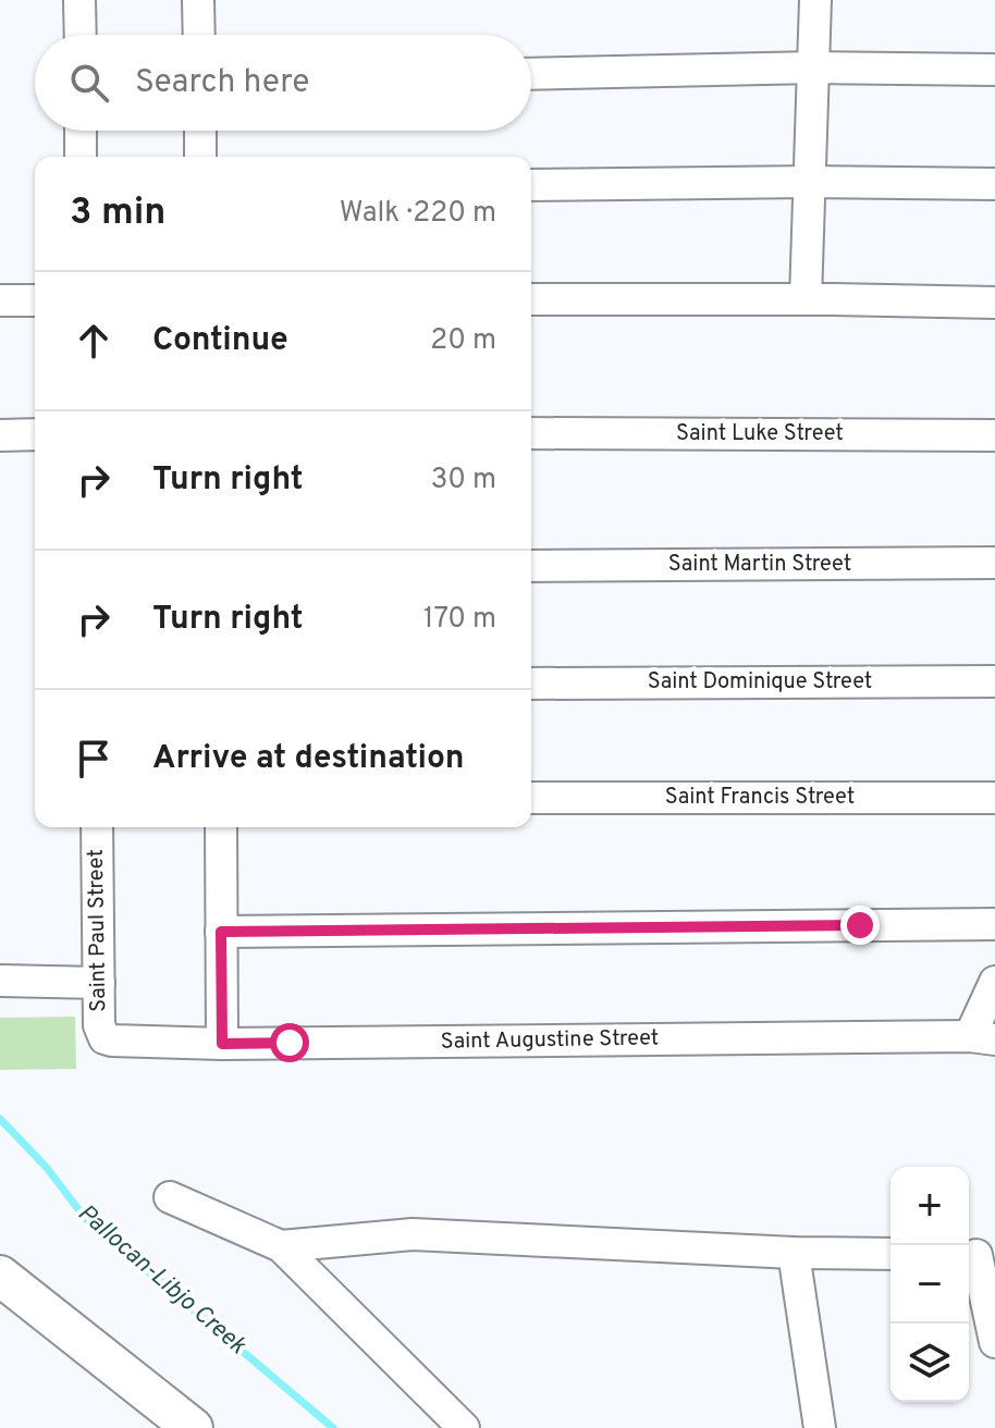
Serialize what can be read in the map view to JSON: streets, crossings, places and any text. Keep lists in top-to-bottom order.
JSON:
{
  "streets": {
    "street": [
      "Saint Luke Street",
      "Saint Martin Street",
      "Saint Dominique Street",
      "Saint Francis Street",
      "Saint Paul Street",
      "Saint Augustine Street"
    ]
  },
  "crossings": [
    ["Saint Paul Street", "Saint Augustine Street"]
  ],
  "water": ["Pallocan-Libjo Creek"],
  "page": {
    "search": "Search here",
    "heading": ["3 min", "Walk · 220 m"],
    "list": [
      ["Continue", "20 m"],
      ["Turn right", "30 m"],
      ["Turn right", "170 m"],
      "Arrive at destination"
    ],
    "map_buttons": ["+", "−"]
  }
}
